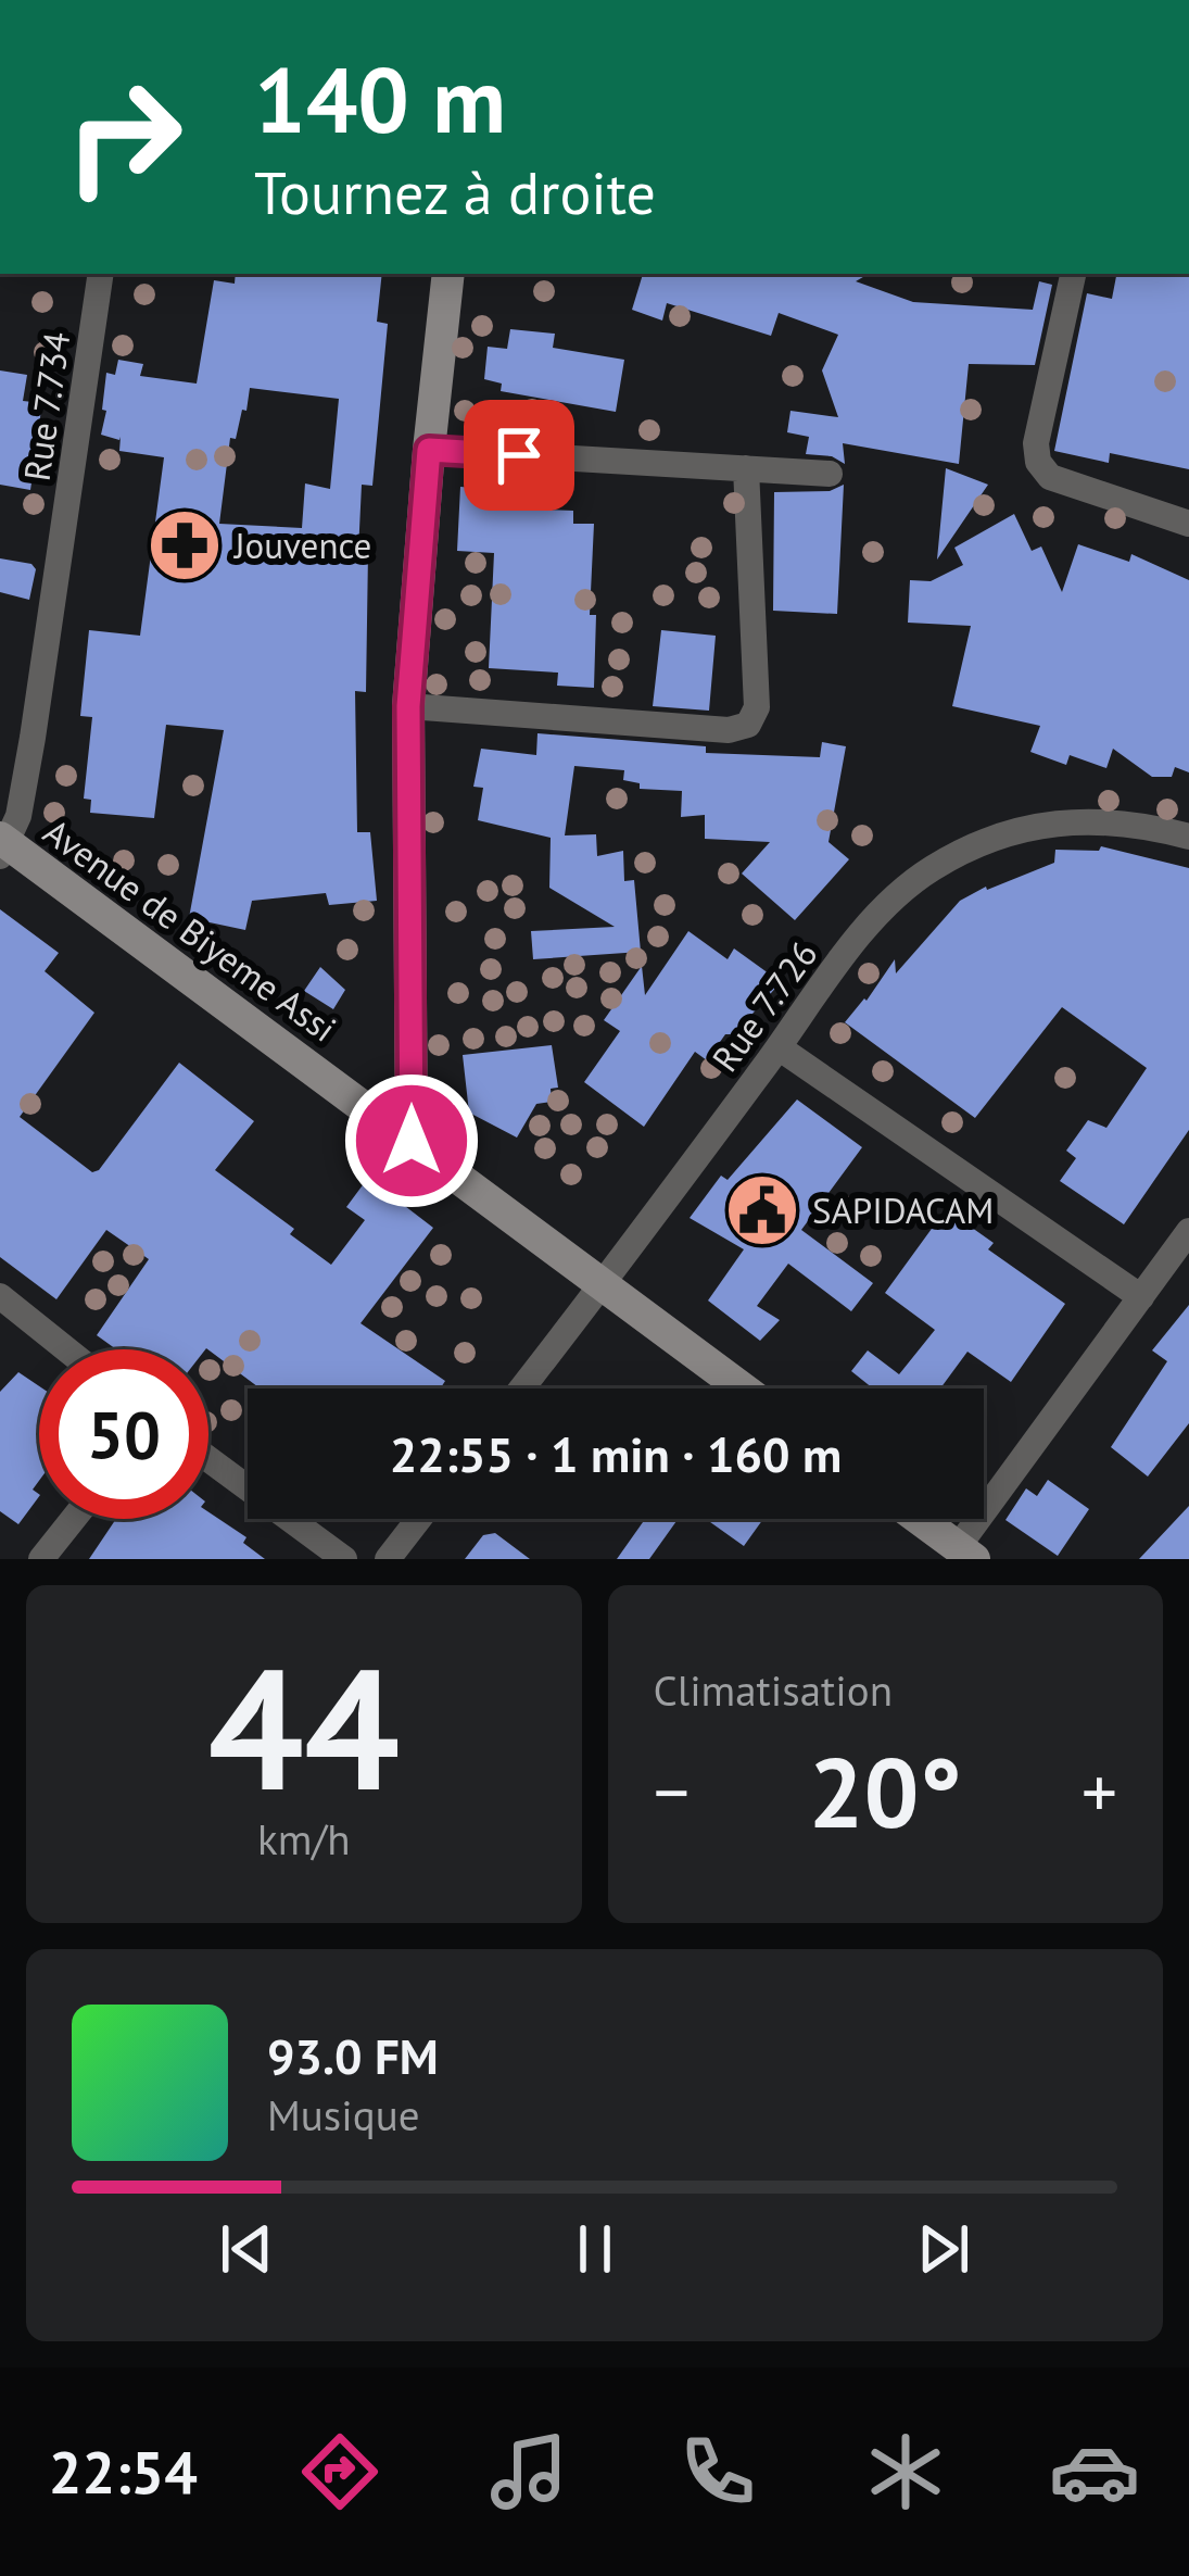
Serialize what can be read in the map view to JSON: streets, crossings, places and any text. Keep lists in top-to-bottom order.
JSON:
{
  "streets": {
    "main road": ["Avenue de Biyeme Assi"],
    "street": ["Rue 7.734", "Rue 7.726"]
  },
  "crossings": [
    ["Rue 7.734", "Avenue de Biyeme Assi"],
    ["Avenue de Biyeme Assi", "Rue 7.726"]
  ],
  "places": {
    "pharmacy": ["Jouvence"],
    "public building": ["SAPIDACAM"]
  },
  "page": {
    "turn": ["140 m", "Tournez à droite"],
    "limit": "50",
    "trip": "22:55 · 1 min · 160 m",
    "tile": [
      ["44", "km/h"],
      "Climatisation"
    ],
    "heat": ["−", "20°", "+"],
    "song": ["93.0 FM", "Musique"],
    "tabs": "22:54"
  }
}
